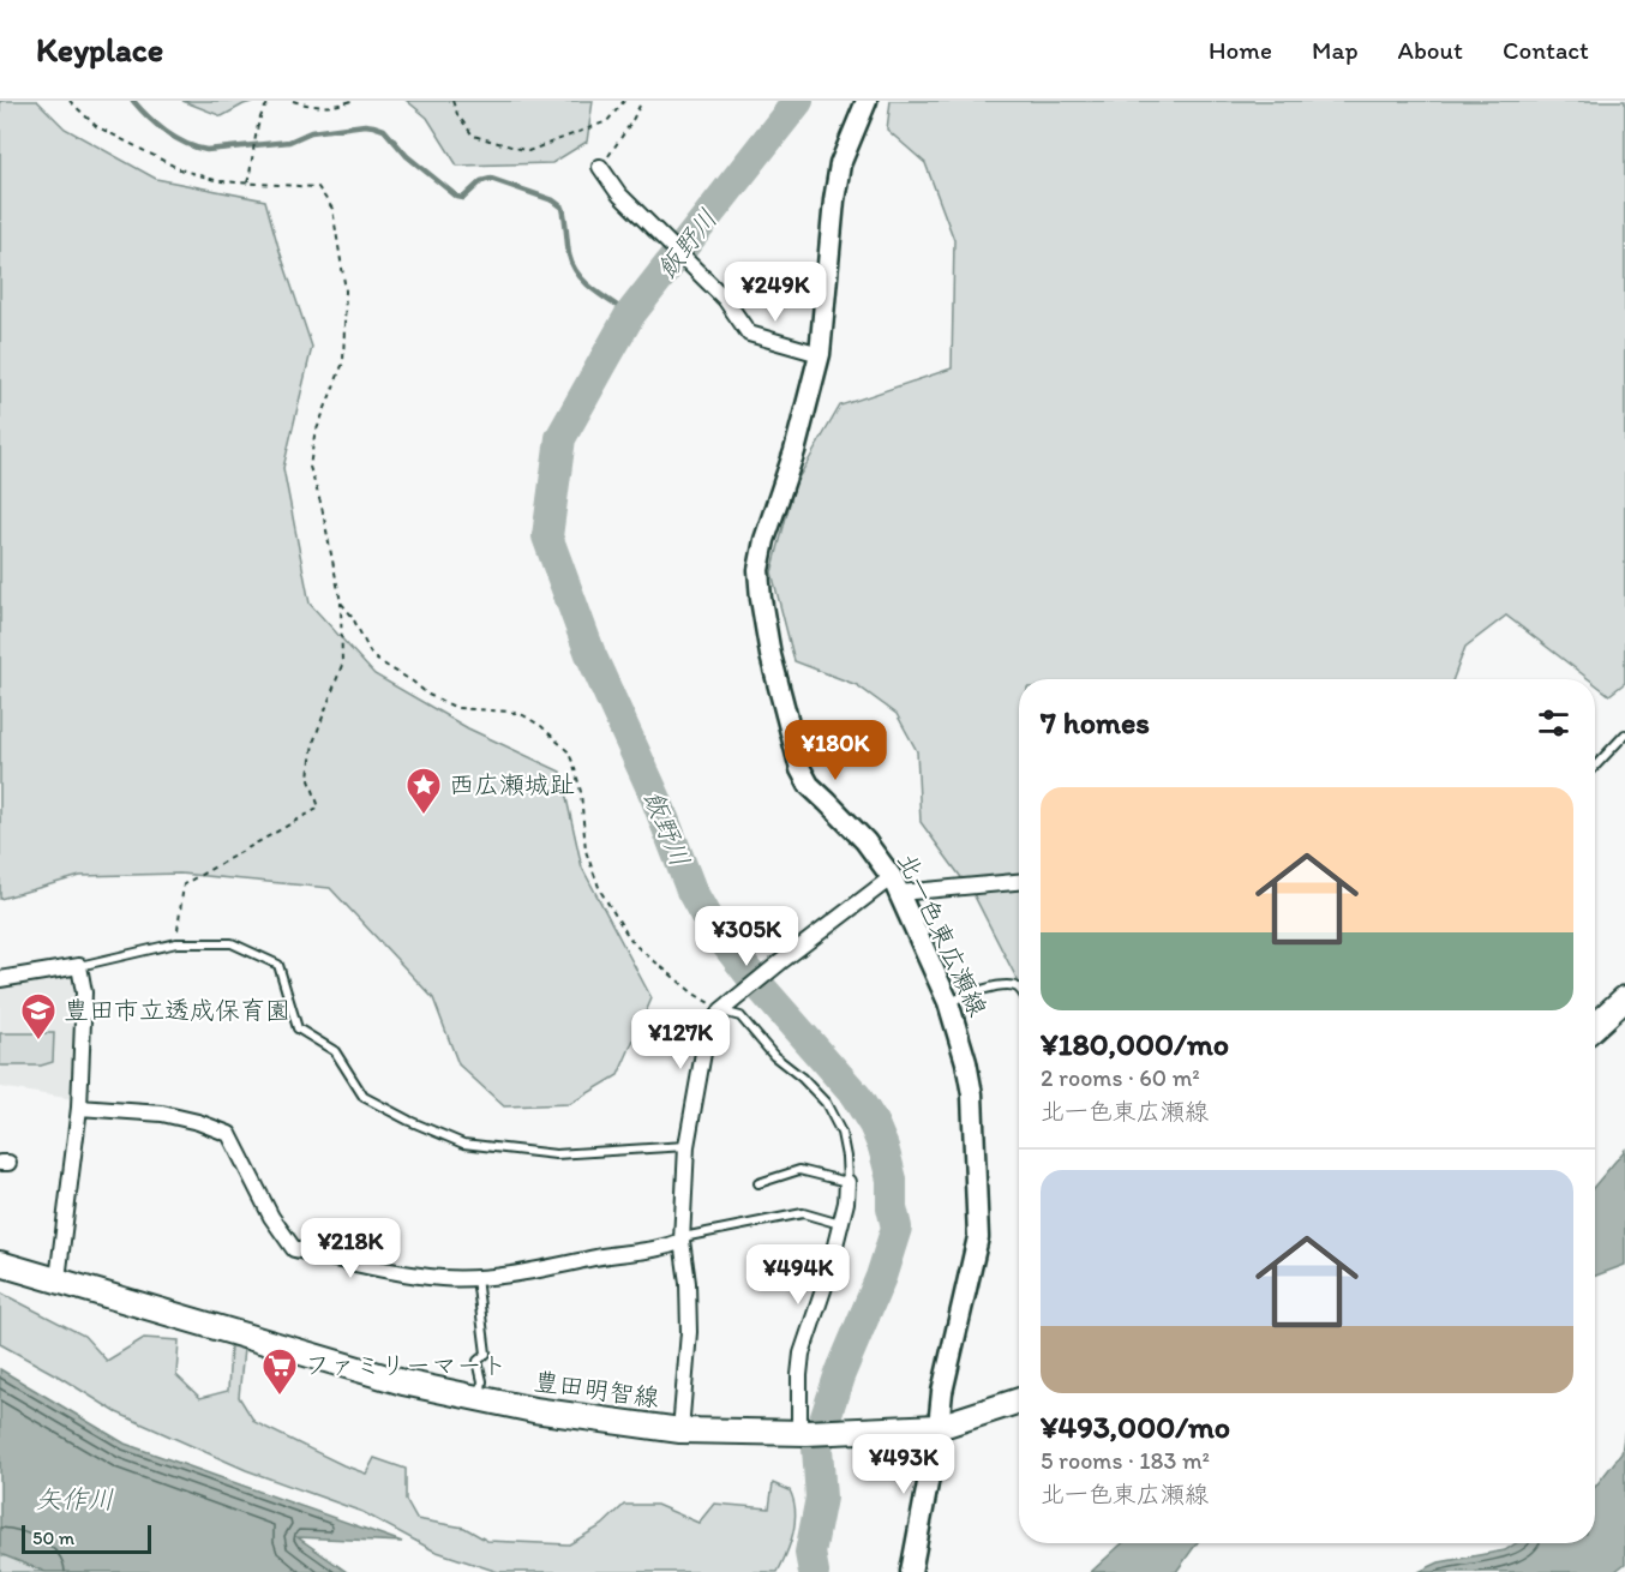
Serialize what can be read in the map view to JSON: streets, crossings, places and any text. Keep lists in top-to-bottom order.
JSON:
{
  "streets": {
    "main road": ["北一色東広瀬線", "豊田明智線"]
  },
  "crossings": [
    ["北一色東広瀬線", "豊田明智線"]
  ],
  "water": ["飯野川", "矢作川"],
  "places": {
    "place": ["西広瀬城趾"],
    "school or university": ["豊田市立透成保育園"],
    "supermarket": ["ファミリーマート"]
  },
  "scale_bar": "50 m",
  "page": {
    "header": "Keyplace",
    "nav": [
      "Home",
      "Map",
      "About",
      "Contact"
    ],
    "price": [
      "¥249K",
      "¥180K",
      "¥305K",
      "¥127K",
      "¥218K",
      "¥494K",
      "¥493K"
    ],
    "heading": "7 homes",
    "list": [
      {
        "name": "¥180,000/mo",
        "note": "2 rooms · 60 m² · 北一色東広瀬線"
      },
      {
        "name": "¥493,000/mo",
        "note": "5 rooms · 183 m² · 北一色東広瀬線"
      }
    ],
    "scale": "50 m"
  }
}
